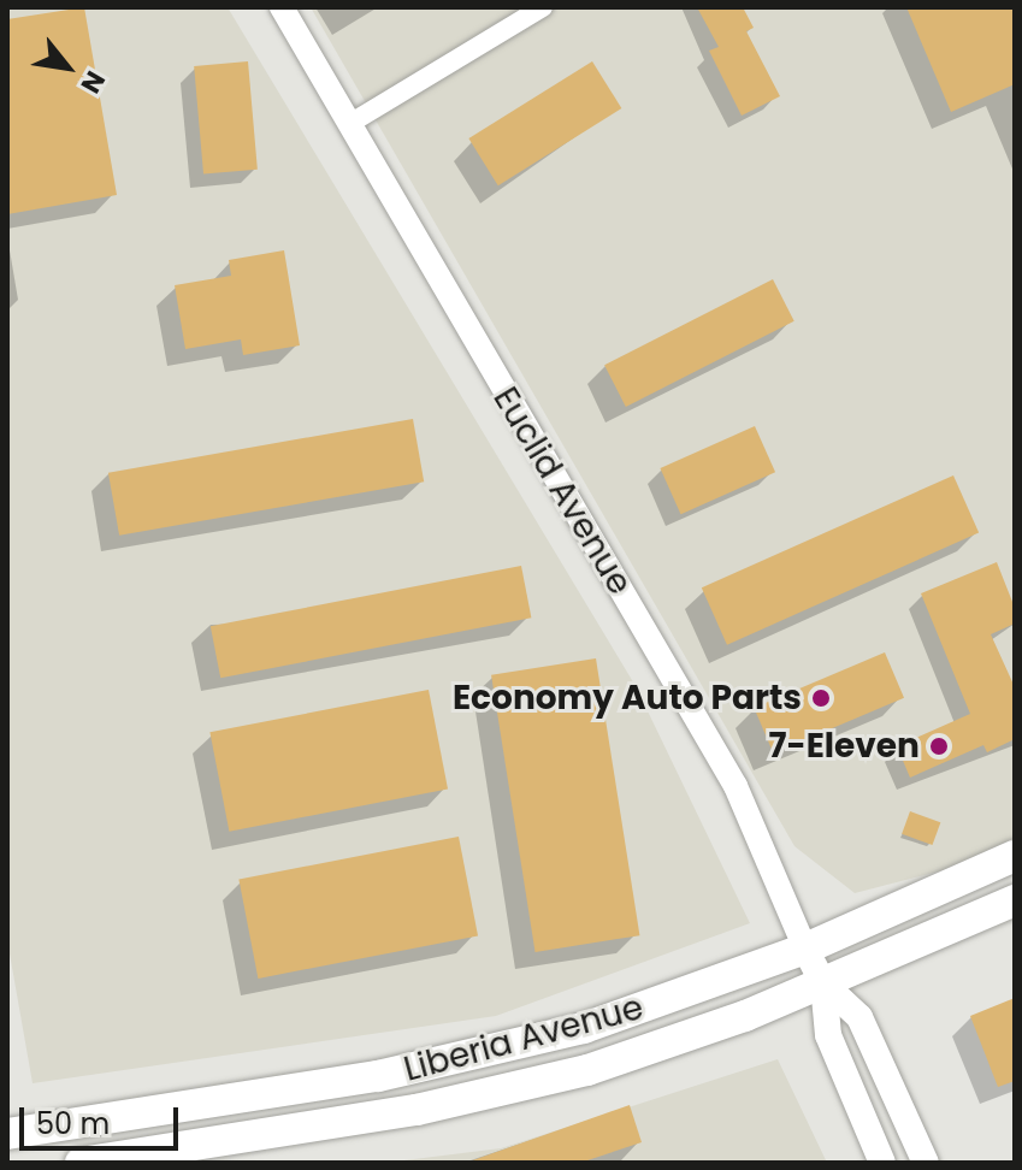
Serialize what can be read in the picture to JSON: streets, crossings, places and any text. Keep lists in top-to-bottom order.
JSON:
{
  "streets": {
    "highway": ["Liberia Avenue"],
    "main road": ["Euclid Avenue"]
  },
  "crossings": [
    ["Euclid Avenue", "Liberia Avenue"]
  ],
  "places": ["Economy Auto Parts", "7-Eleven"],
  "scale_bar": "50 m",
  "north": "bottom right"
}
